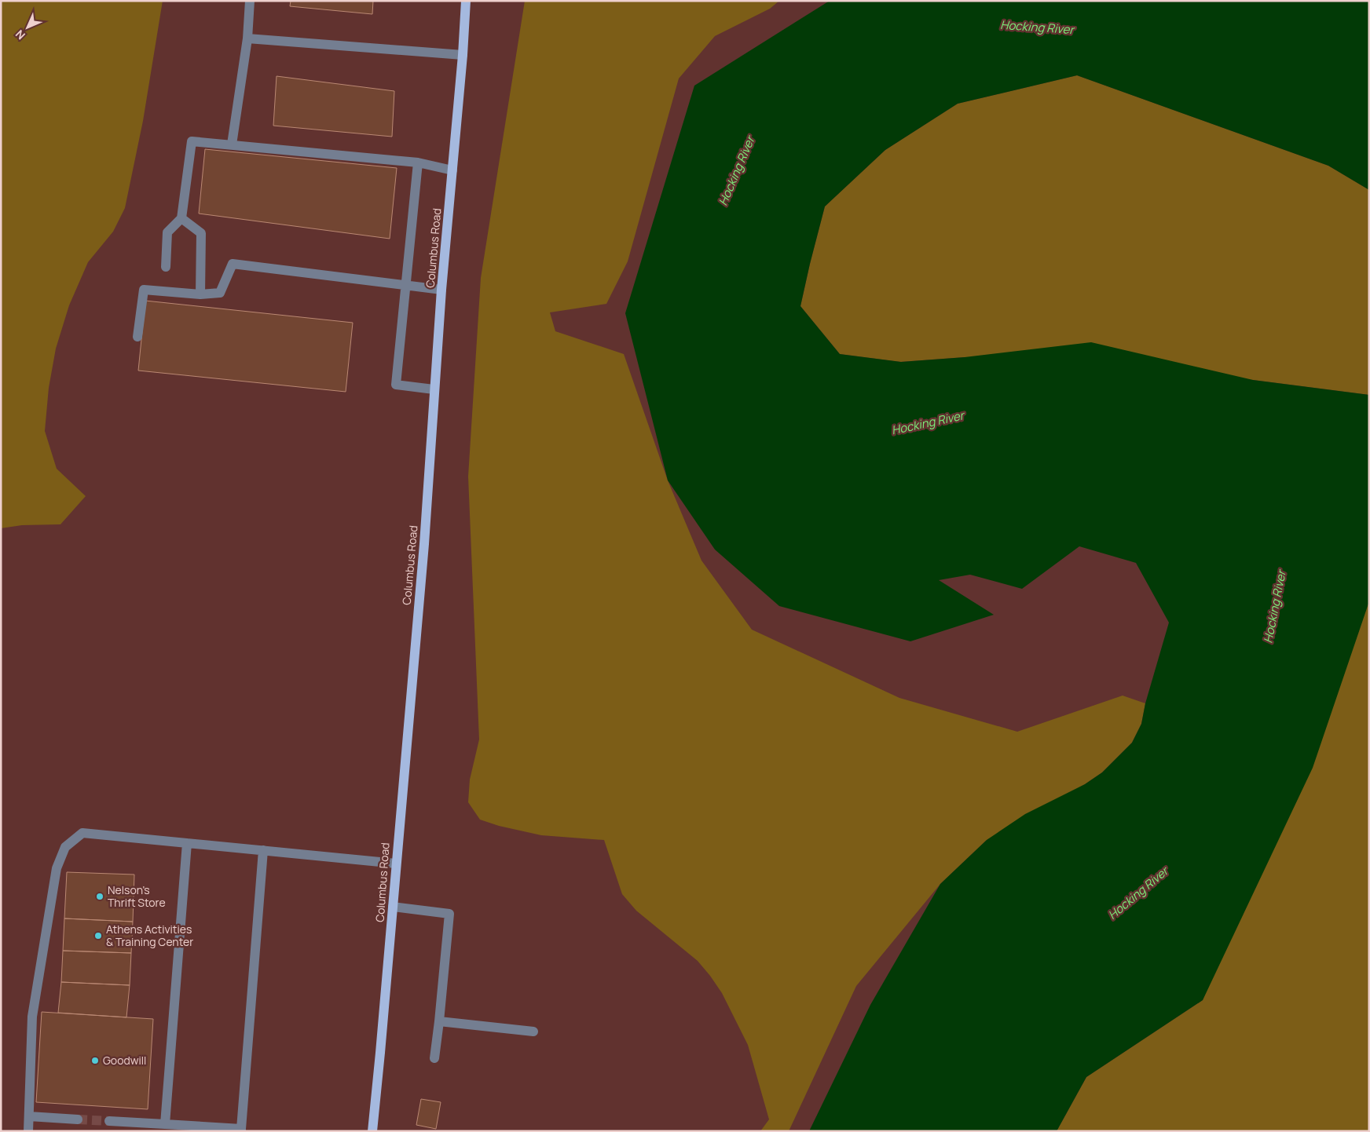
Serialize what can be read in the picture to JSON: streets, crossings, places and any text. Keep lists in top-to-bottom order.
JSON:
{
  "streets": {
    "main road": ["Columbus Road"]
  },
  "water": ["Hocking River"],
  "places": ["Nelson's Thrift Store", "Athens Activities & Training Center", "Goodwill"],
  "north": "bottom left"
}
